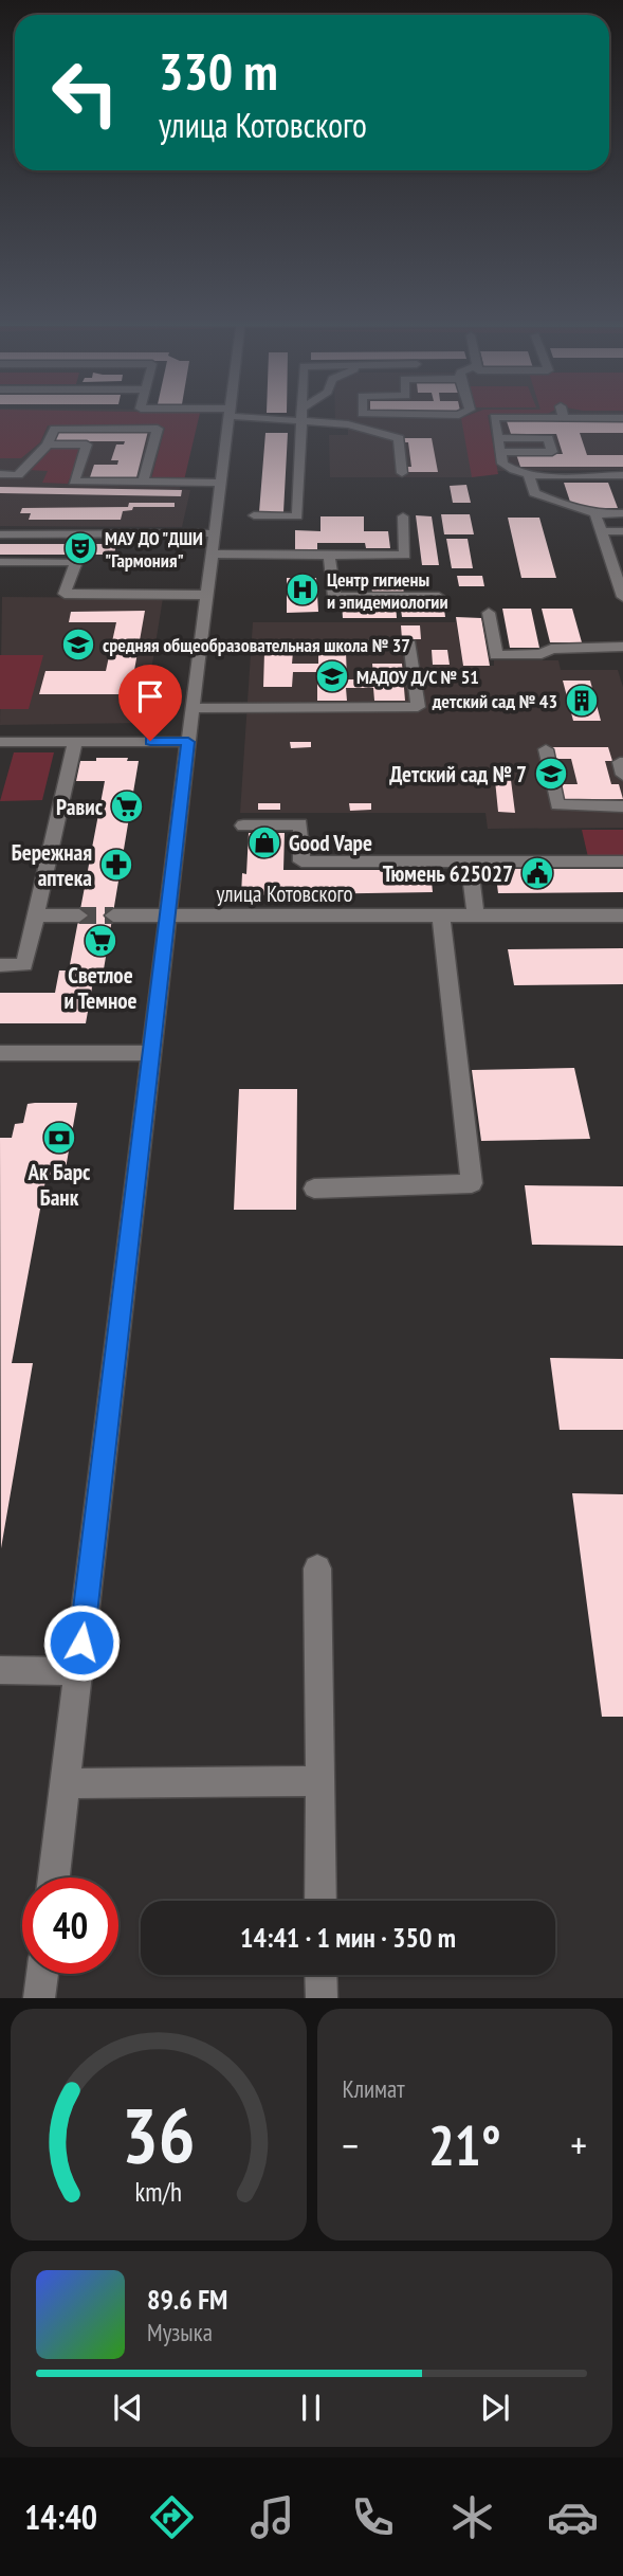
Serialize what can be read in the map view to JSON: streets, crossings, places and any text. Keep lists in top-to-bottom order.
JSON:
{
  "streets": {
    "street": ["улица Котовского"]
  },
  "places": {
    "theatre": ["МАУ ДО \"ДШИ \"Гармония\""],
    "hospital": ["Центр гигиены и эпидемиологии"],
    "school or university": ["средняя общеобразовательная школа № 37", "МАДОУ Д/С № 51", "Детский сад № 7"],
    "building": ["детский сад № 43"],
    "supermarket": ["Равис", "Светлое и Темное"],
    "shop": ["Good Vape"],
    "pharmacy": ["Бережная аптека"],
    "public building": ["Тюмень 625027"],
    "bank": ["Ак Барс Банк"]
  },
  "page": {
    "turn": ["330 m", "улица Котовского"],
    "limit": "40",
    "trip": "14:41 · 1 мин · 350 m",
    "tile": "Климат",
    "heat": ["−", "21°", "+"],
    "song": ["89.6 FM", "Музыка"],
    "tabs": "14:40",
    "gauge": ["36", "km/h"]
  }
}
